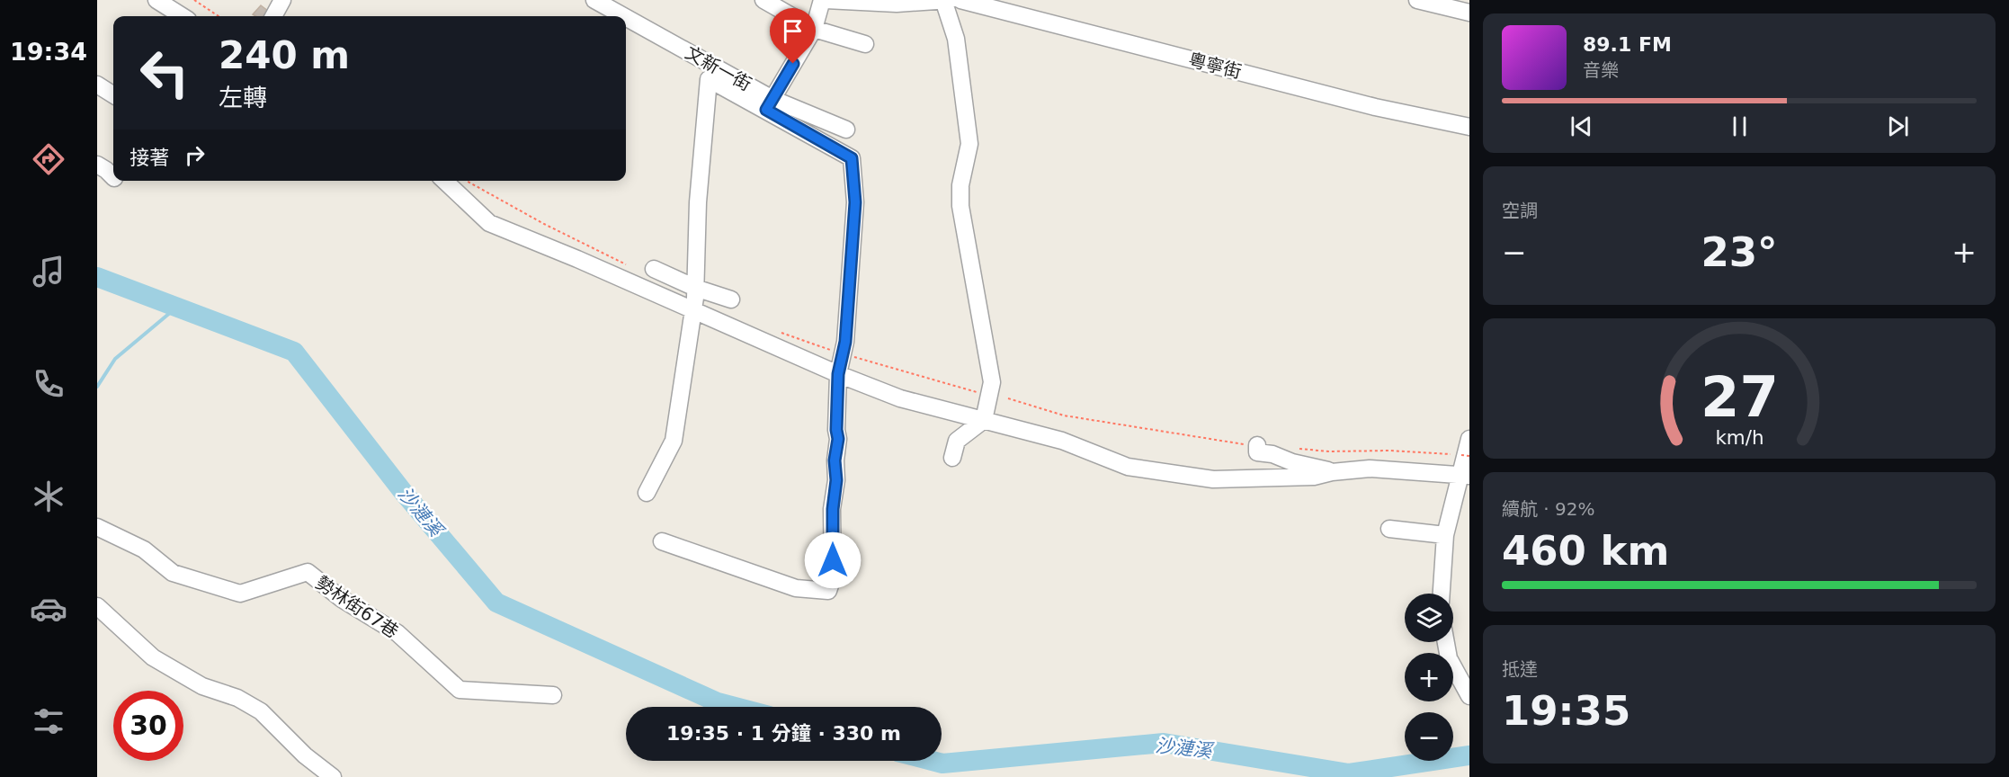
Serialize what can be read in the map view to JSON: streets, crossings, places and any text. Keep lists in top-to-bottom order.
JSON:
{
  "streets": {
    "street": ["粵寧街", "文新一街", "勢林街67巷"]
  },
  "water": ["沙漣溪"],
  "page": {
    "tabs": "19:34",
    "turn": ["240 m", "左轉"],
    "song": ["89.1 FM", "音樂"],
    "then": "接著",
    "tile": [
      "空調",
      ["續航 · 92%", "460 km"],
      ["抵達", "19:35"]
    ],
    "heat": ["−", "23°", "+"],
    "map_buttons": ["+", "−"],
    "limit": "30",
    "trip": "19:35 · 1 分鐘 · 330 m",
    "gauge": ["27", "km/h"]
  }
}
